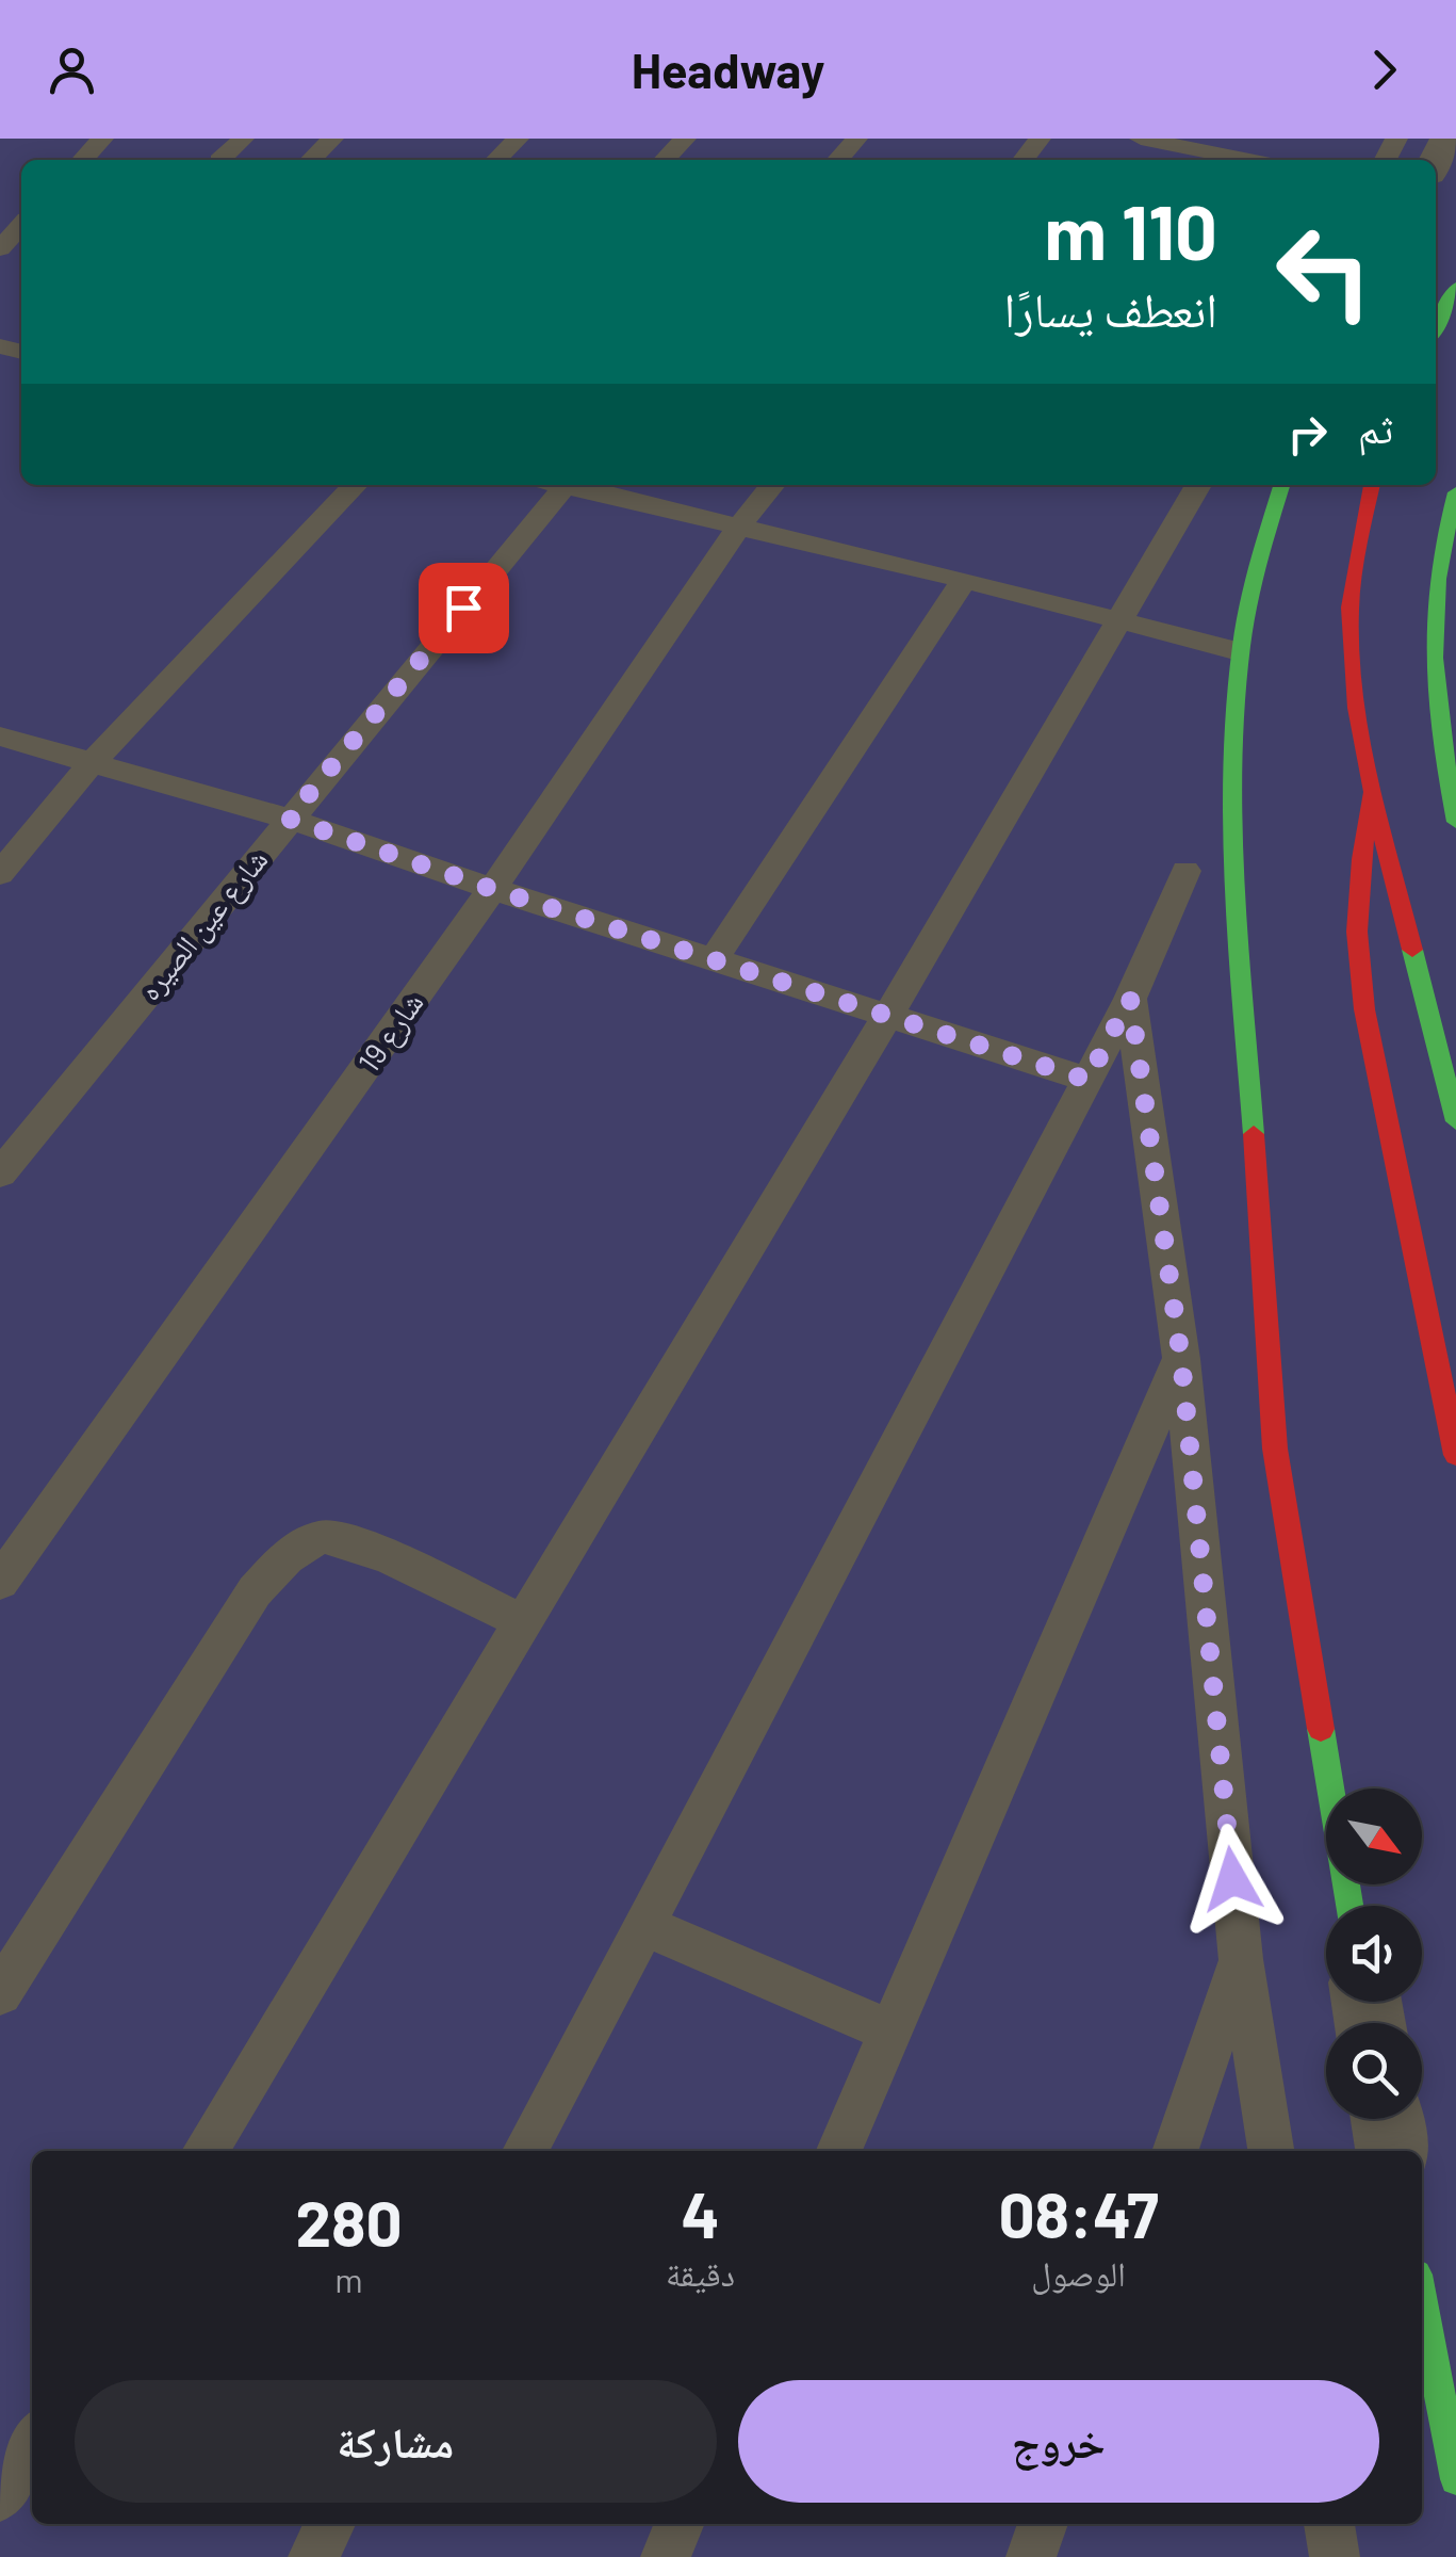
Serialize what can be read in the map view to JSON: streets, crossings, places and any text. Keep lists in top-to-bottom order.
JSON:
{
  "streets": {
    "lane": ["شارع عين الصيره", "شارع 19"]
  },
  "north": "bottom right",
  "page": {
    "header": "Headway",
    "turn": ["110 m", "انعطف يسارًا"],
    "then": "ثم",
    "eta": [
      "08:47",
      "الوصول",
      "4",
      "دقيقة",
      "280",
      "m"
    ],
    "buttons": ["خروج", "مشاركة"]
  }
}
